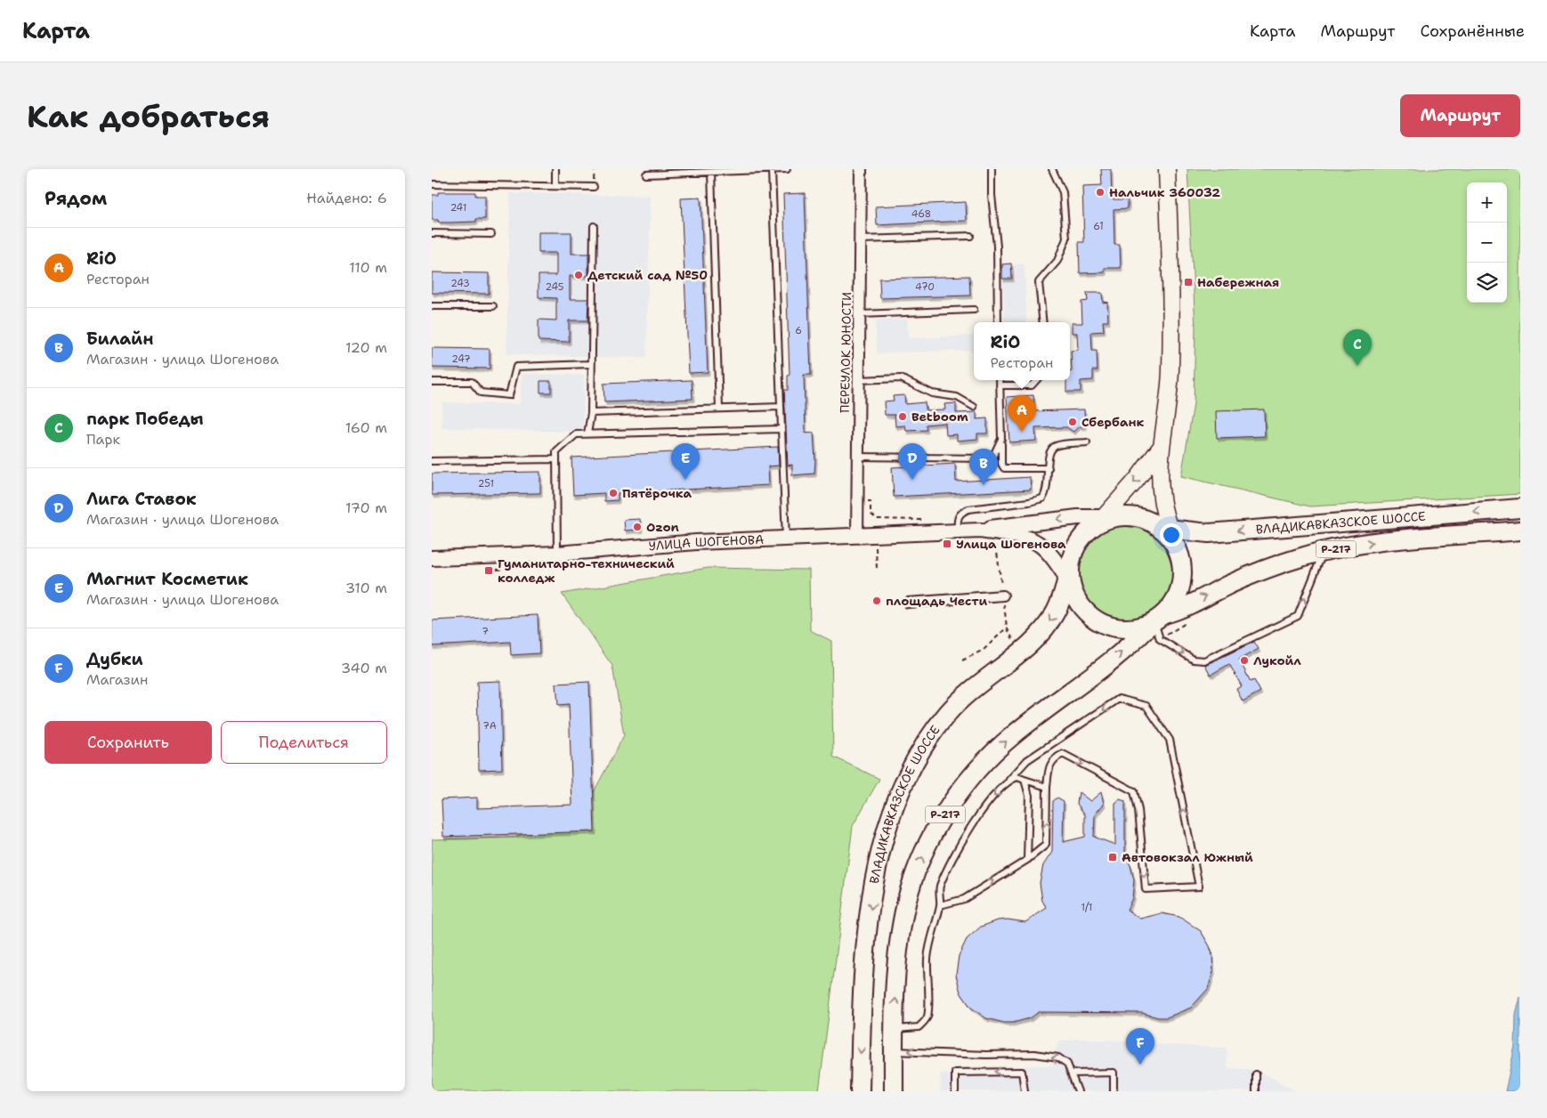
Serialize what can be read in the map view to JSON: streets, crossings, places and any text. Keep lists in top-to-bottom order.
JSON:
{
  "streets": {
    "main road": ["ВЛАДИКАВКАЗСКОЕ ШОССЕ", "Р-217"],
    "street": ["ПЕРЕУЛОК ЮНОСТИ", "УЛИЦА ШОГЕНОВА"]
  },
  "crossings": [
    ["ПЕРЕУЛОК ЮНОСТИ", "УЛИЦА ШОГЕНОВА"],
    ["ВЛАДИКАВКАЗСКОЕ ШОССЕ", "Р-217"]
  ],
  "places": {
    "other": [
      "Нальчик 360032",
      "Детский сад №50",
      "Betboom",
      "Сбербанк",
      "Пятёрочка",
      "Ozon",
      "площадь Чести",
      "Лукойл"
    ],
    "transit": [
      "Набережная",
      "Улица Шогенова",
      "Гуманитарно-технический колледж",
      "Автовокзал Южный"
    ]
  },
  "house_numbers": [
    "241",
    "468",
    "61",
    "243",
    "245",
    "470",
    "6",
    "247",
    "251",
    "7",
    "7А",
    "1/1"
  ],
  "page": {
    "header": "Карта",
    "nav": ["Карта", "Маршрут", "Сохранённые"],
    "buttons": [
      "Маршрут",
      ["Сохранить", "Поделиться"]
    ],
    "title": "Как добраться",
    "heading": ["Рядом", "Найдено: 6"],
    "map_buttons": ["+", "−"],
    "list": [
      {
        "mark": "A",
        "name": "RiO",
        "note": "Ресторан",
        "value": "110 m"
      },
      {
        "mark": "B",
        "name": "Билайн",
        "note": "Магазин · улица Шогенова",
        "value": "120 m"
      },
      {
        "mark": "C",
        "name": "парк Победы",
        "note": "Парк",
        "value": "160 m"
      },
      {
        "mark": "D",
        "name": "Лига Ставок",
        "note": "Магазин · улица Шогенова",
        "value": "170 m"
      },
      {
        "mark": "E",
        "name": "Магнит Косметик",
        "note": "Магазин · улица Шогенова",
        "value": "310 m"
      },
      {
        "mark": "F",
        "name": "Дубки",
        "note": "Магазин",
        "value": "340 m"
      }
    ],
    "popup": ["RiO", "Ресторан"],
    "pins": [
      "C",
      "A",
      "D",
      "E",
      "B",
      "F"
    ]
  }
}
